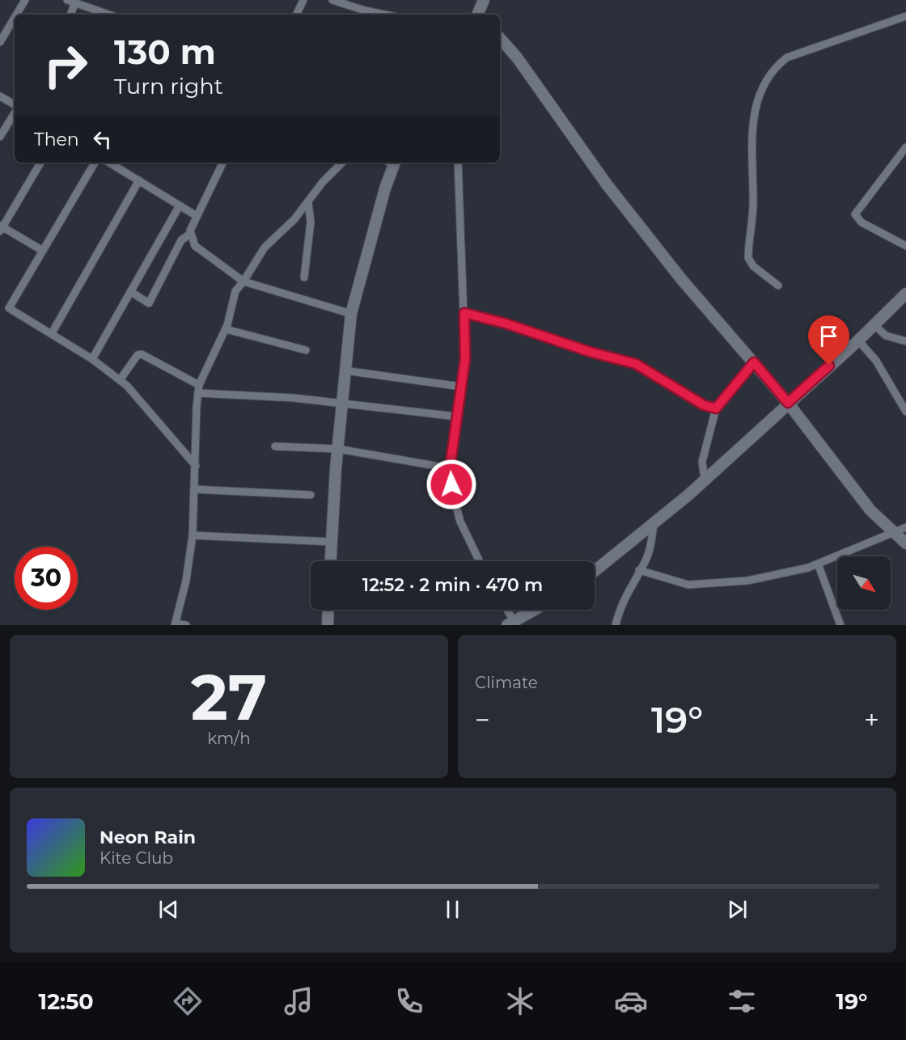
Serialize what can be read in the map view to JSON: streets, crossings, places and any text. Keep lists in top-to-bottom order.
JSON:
{
  "north": "bottom right",
  "page": {
    "turn": ["130 m", "Turn right"],
    "then": "Then",
    "limit": "30",
    "trip": "12:52 · 2 min · 470 m",
    "tile": [
      ["27", "km/h"],
      "Climate"
    ],
    "heat": ["−", "19°", "+"],
    "song": ["Neon Rain", "Kite Club"],
    "tabs": ["12:50", "19°"]
  }
}
